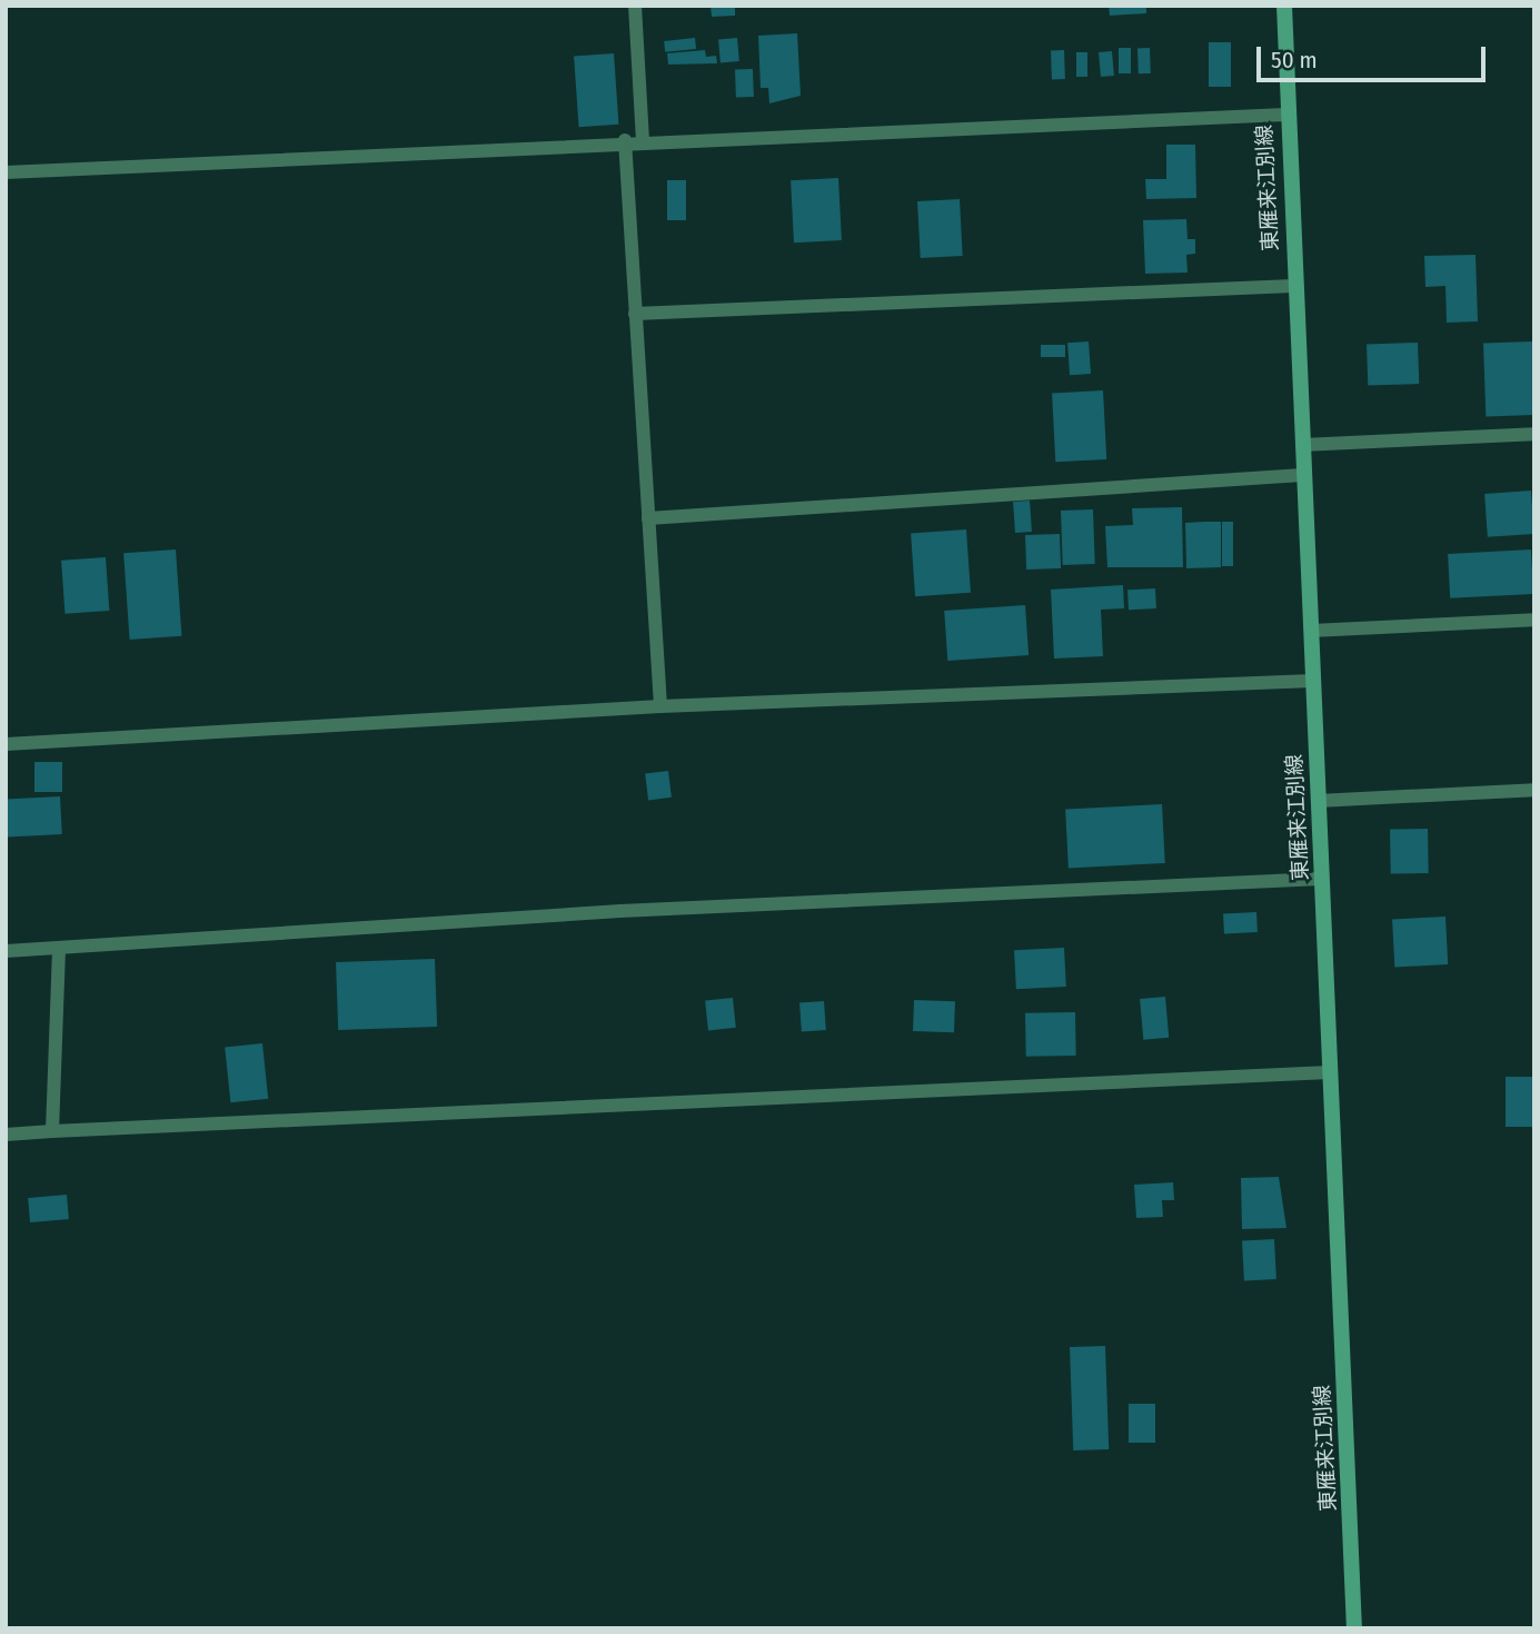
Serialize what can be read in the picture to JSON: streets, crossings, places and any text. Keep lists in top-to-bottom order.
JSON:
{
  "streets": {
    "main road": ["東雁来江別線"]
  },
  "scale_bar": "50 m"
}
